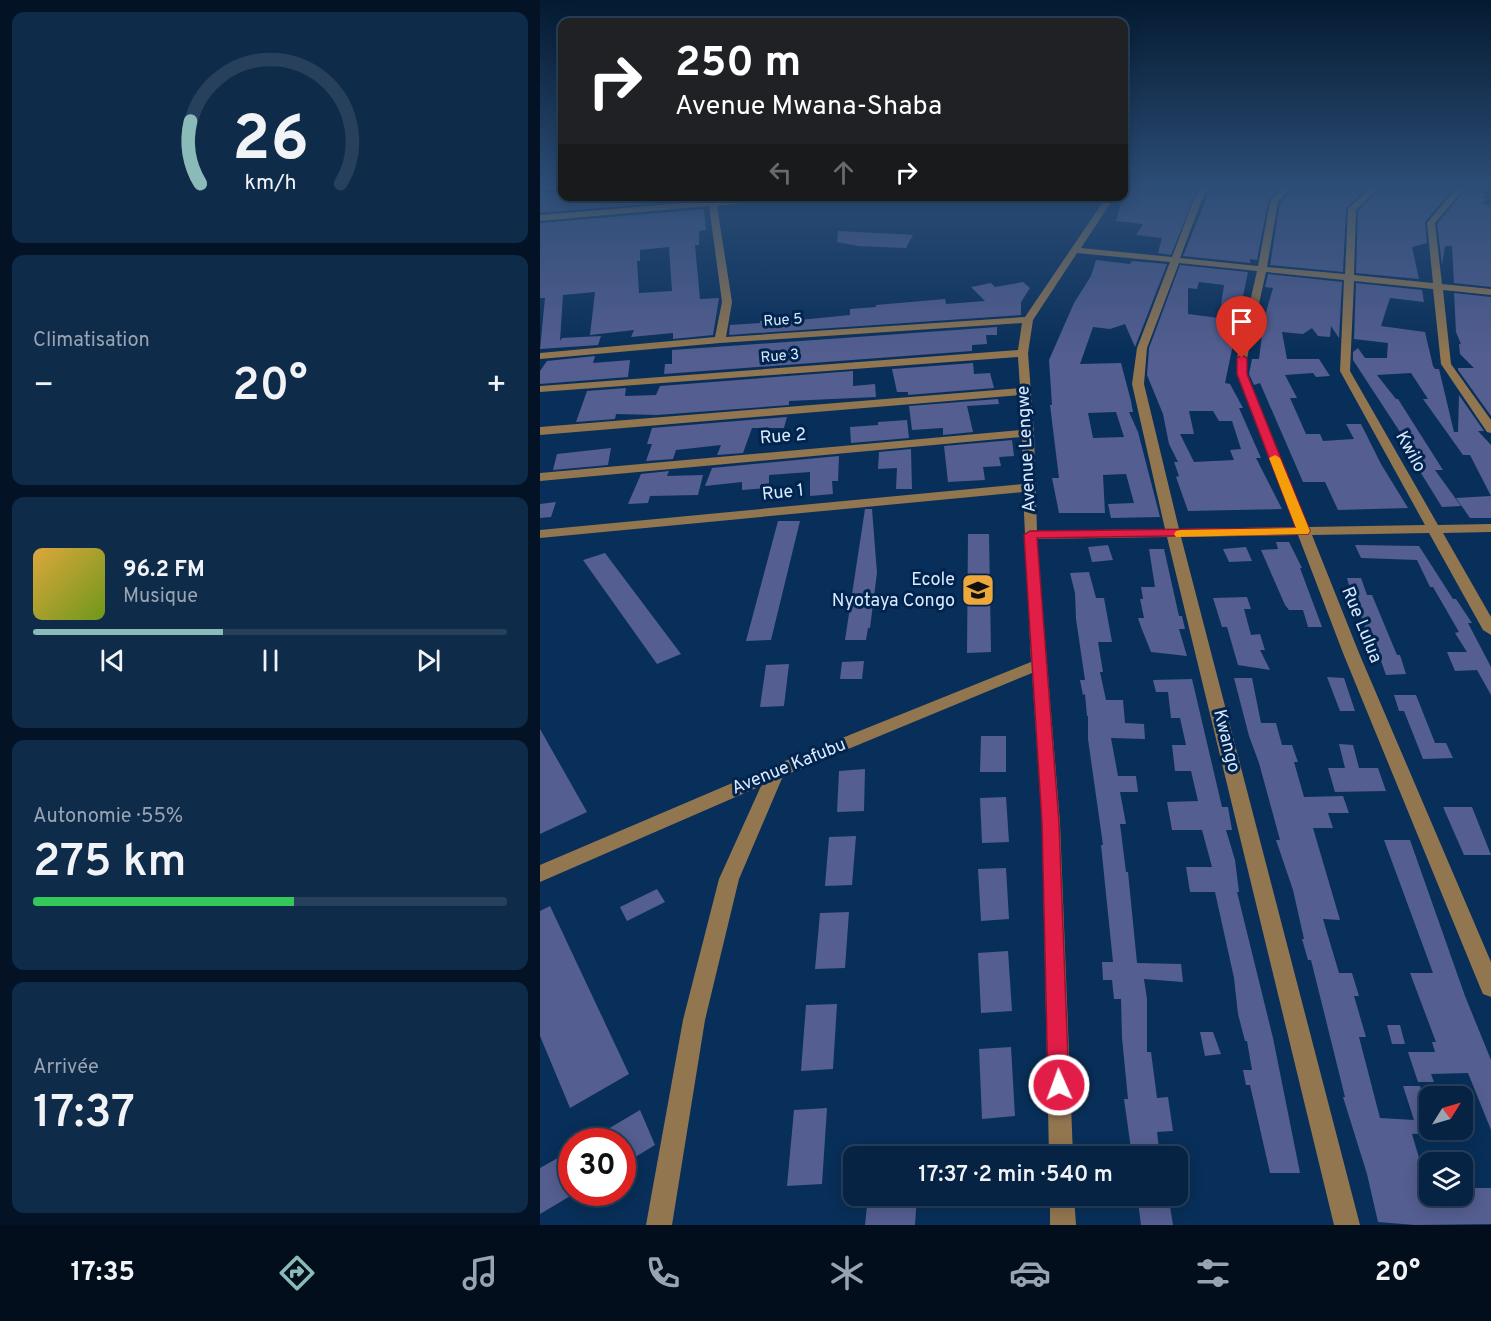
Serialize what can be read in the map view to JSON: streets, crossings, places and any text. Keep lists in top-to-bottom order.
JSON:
{
  "streets": {
    "street": [
      "Rue 5",
      "Rue 3",
      "Rue 2",
      "Avenue Lengwe",
      "Kwilo",
      "Rue 1",
      "Rue Lulua",
      "Kwango",
      "Avenue Kafubu"
    ]
  },
  "crossings": [
    ["Rue 5", "Avenue Lengwe"],
    ["Rue 3", "Avenue Lengwe"],
    ["Rue 2", "Avenue Lengwe"],
    ["Avenue Lengwe", "Rue 1"],
    ["Avenue Lengwe", "Avenue Kafubu"]
  ],
  "places": {
    "school or university": ["Ecole Nyotaya Congo"]
  },
  "north": "top right",
  "page": {
    "turn": ["250 m", "Avenue Mwana-Shaba"],
    "tile": [
      "Climatisation",
      ["Autonomie · 55%", "275 km"],
      ["Arrivée", "17:37"]
    ],
    "heat": ["−", "20°", "+"],
    "song": ["96.2 FM", "Musique"],
    "limit": "30",
    "trip": "17:37 · 2 min · 540 m",
    "tabs": ["17:35", "20°"],
    "gauge": ["26", "km/h"]
  }
}
